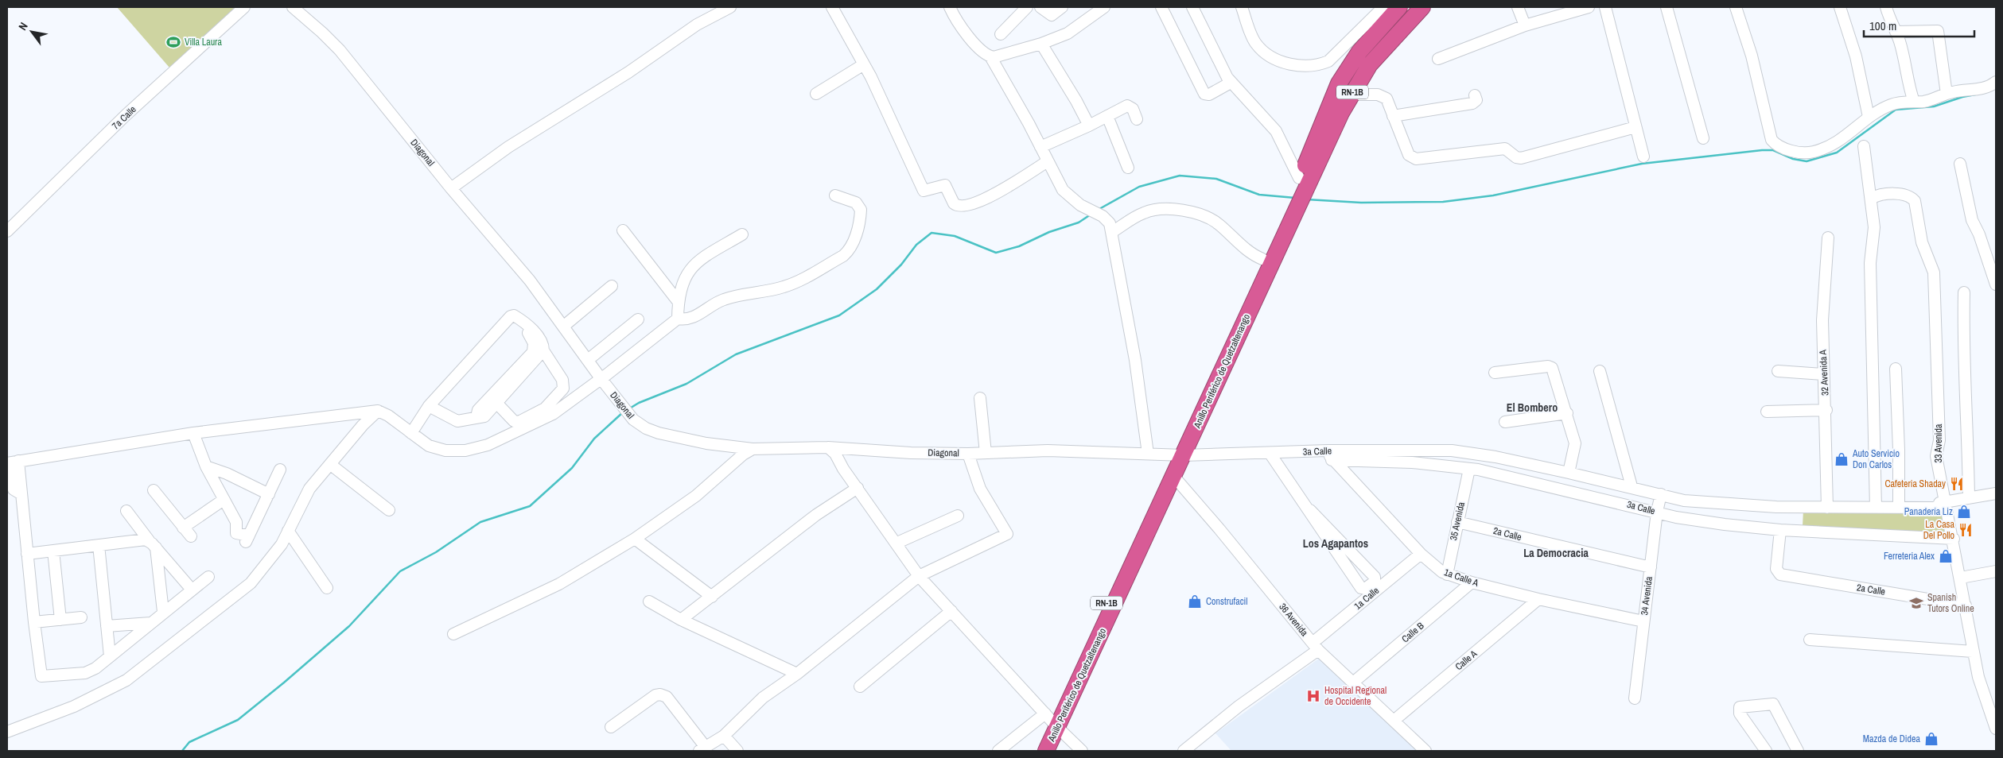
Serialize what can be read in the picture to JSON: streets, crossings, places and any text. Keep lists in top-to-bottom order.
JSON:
{
  "streets": {
    "highway": ["RN-1B", "Anillo Periférico de Quetzaltenango"],
    "street": [
      "7a Calle",
      "Diagonal",
      "32 Avenida A",
      "33 Avenida",
      "3a Calle",
      "35 Avenida",
      "2a Calle",
      "1a Calle A",
      "34 Avenida",
      "1a Calle",
      "36 Avenida",
      "Calle B",
      "Calle A"
    ]
  },
  "crossings": [
    ["Diagonal", "Anillo Periférico de Quetzaltenango"],
    ["Diagonal", "3a Calle"],
    ["Anillo Periférico de Quetzaltenango", "3a Calle"],
    ["Anillo Periférico de Quetzaltenango", "36 Avenida"],
    ["32 Avenida A", "3a Calle"],
    ["33 Avenida", "3a Calle"],
    ["33 Avenida", "2a Calle"],
    ["3a Calle", "35 Avenida"],
    ["3a Calle", "2a Calle"],
    ["3a Calle", "1a Calle A"],
    ["3a Calle", "34 Avenida"],
    ["35 Avenida", "2a Calle"],
    ["35 Avenida", "1a Calle A"],
    ["2a Calle", "34 Avenida"],
    ["1a Calle A", "34 Avenida"],
    ["1a Calle A", "1a Calle"],
    ["1a Calle A", "Calle B"],
    ["1a Calle A", "Calle A"],
    ["1a Calle", "36 Avenida"],
    ["36 Avenida", "Calle B"],
    ["36 Avenida", "Calle A"]
  ],
  "districts": ["El Bombero", "Los Agapantos", "La Democracia"],
  "places": {
    "sports": ["Villa Laura"],
    "shop": [
      "Auto Servicio Don Carlos",
      "Panadería Liz",
      "Ferreteria Alex",
      "Construfacil",
      "Mazda de Didea"
    ],
    "restaurant": ["Cafeteria Shaday", "La Casa Del Pollo"],
    "school or university": ["Spanish Tutors Online"],
    "hospital": ["Hospital Regional de Occidente"]
  },
  "scale_bar": "100 m",
  "north": "top left"
}
